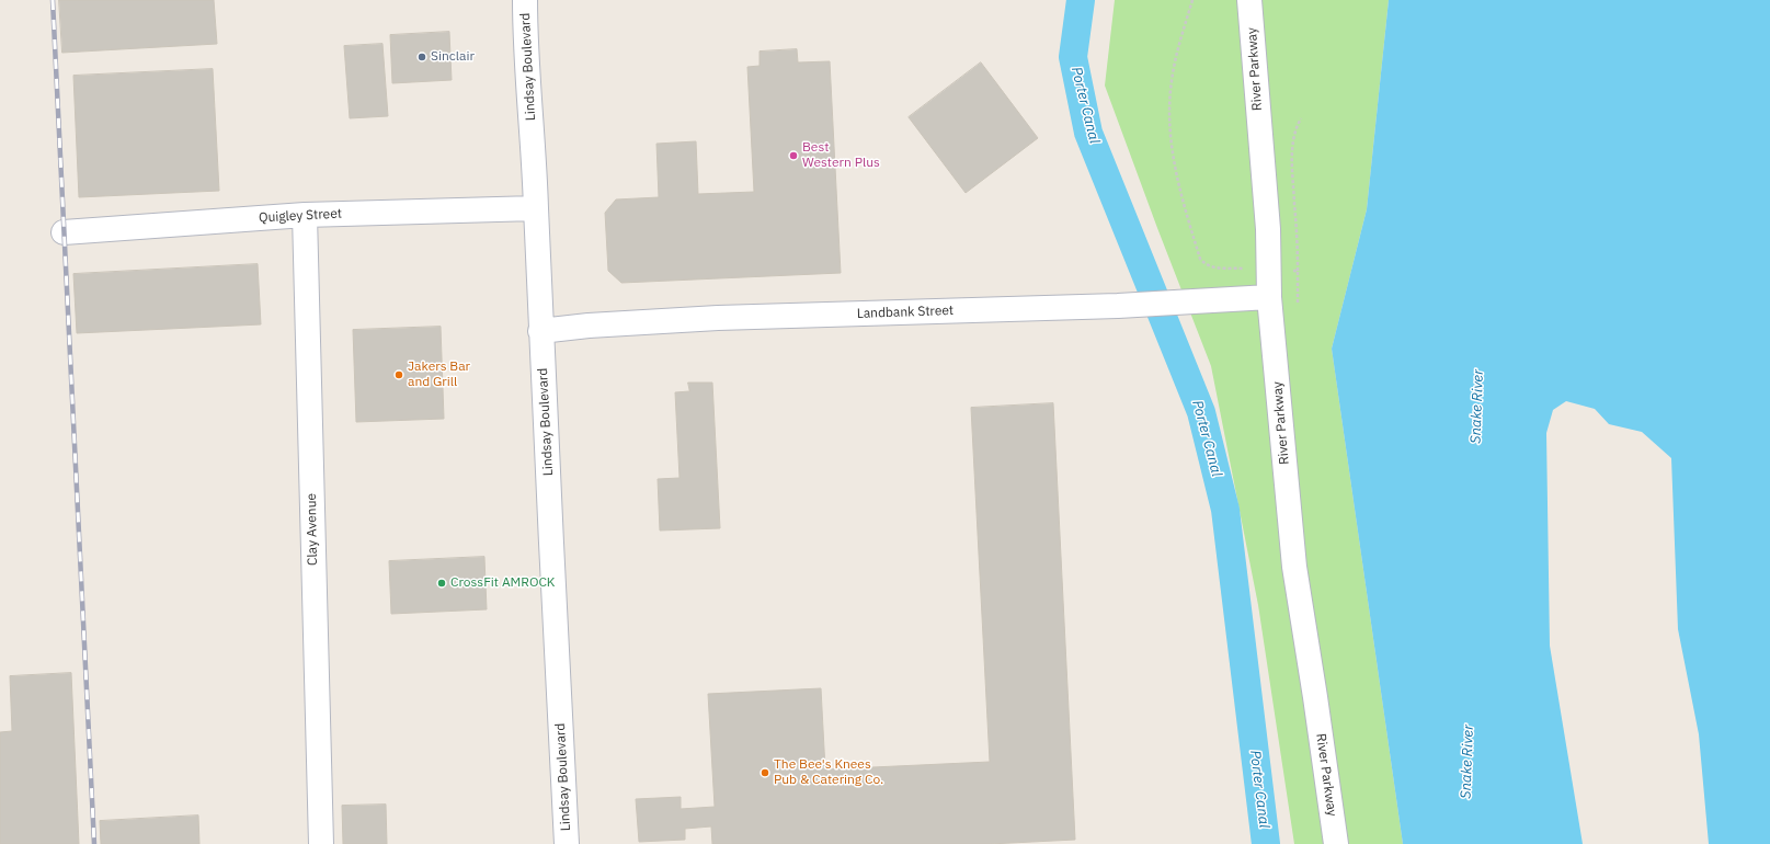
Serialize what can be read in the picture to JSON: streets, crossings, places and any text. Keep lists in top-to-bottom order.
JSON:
{
  "streets": {
    "street": [
      "Lindsay Boulevard",
      "River Parkway",
      "Quigley Street",
      "Landbank Street",
      "Clay Avenue"
    ]
  },
  "crossings": [
    ["Lindsay Boulevard", "Quigley Street"],
    ["Lindsay Boulevard", "Landbank Street"],
    ["River Parkway", "Landbank Street"],
    ["Quigley Street", "Clay Avenue"]
  ],
  "water": ["Porter Canal", "Snake River"],
  "places": [
    "Sinclair",
    "Best Western Plus",
    "Jakers Bar and Grill",
    "CrossFit AMROCK",
    "The Bee's Knees Pub & Catering Co."
  ]
}
